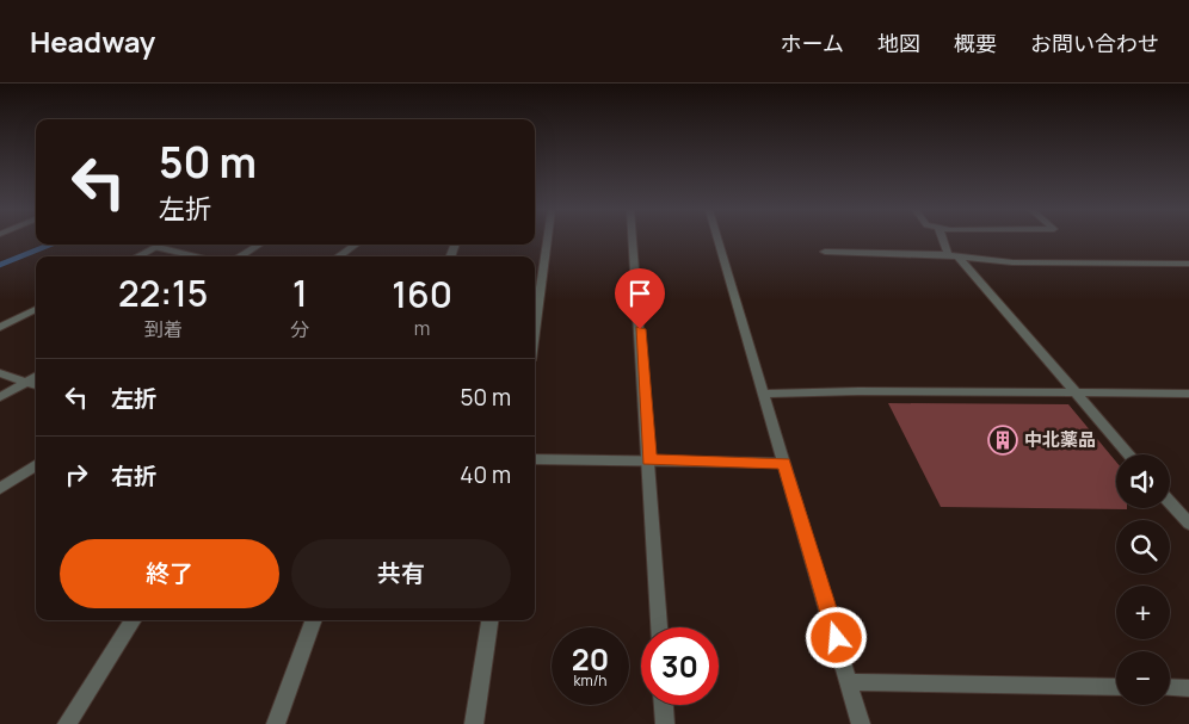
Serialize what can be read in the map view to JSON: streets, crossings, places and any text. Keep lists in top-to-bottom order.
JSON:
{
  "places": {
    "building": ["中北薬品"]
  },
  "page": {
    "header": "Headway",
    "nav": [
      "ホーム",
      "地図",
      "概要",
      "お問い合わせ"
    ],
    "turn": ["50 m", "左折"],
    "eta": [
      "22:15",
      "到着",
      "1",
      "分",
      "160",
      "m"
    ],
    "list": [
      {
        "name": "左折",
        "value": "50 m"
      },
      {
        "name": "右折",
        "value": "40 m"
      }
    ],
    "map_buttons": ["+", "−"],
    "buttons": ["終了", "共有"],
    "speed": "20 km/h",
    "limit": "30"
  }
}
